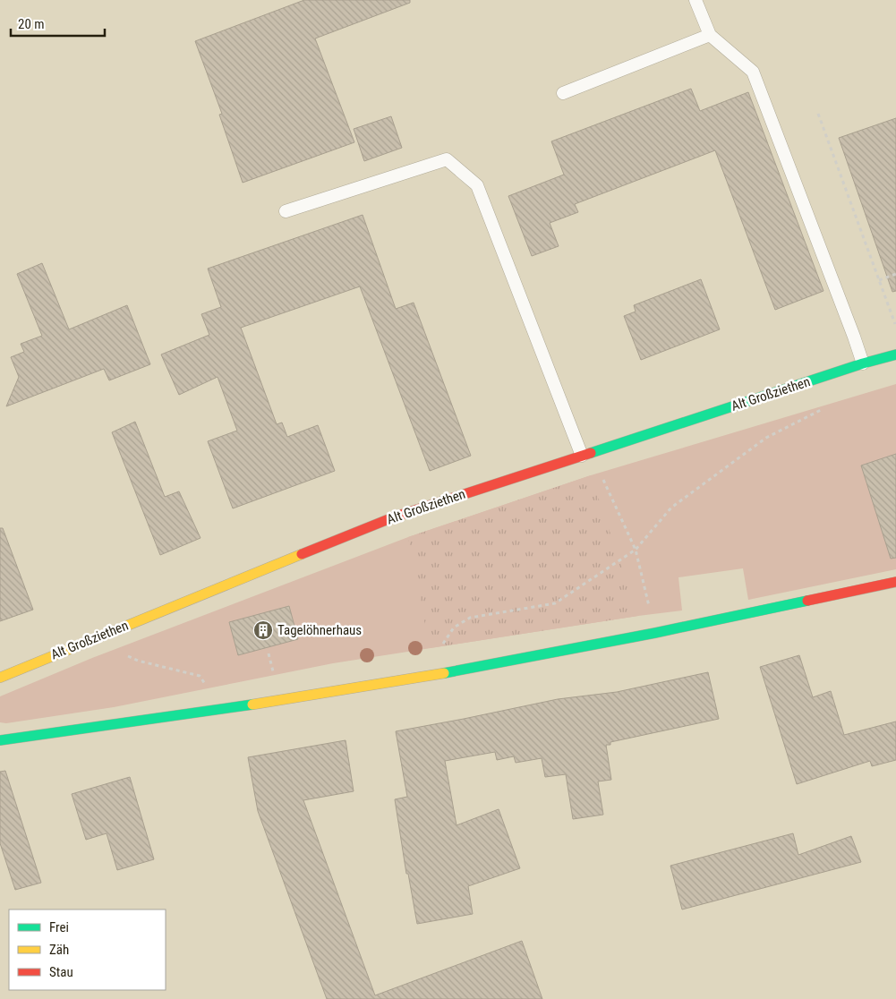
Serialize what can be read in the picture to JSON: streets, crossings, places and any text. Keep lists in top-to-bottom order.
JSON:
{
  "streets": {
    "street": ["Alt Großziethen"]
  },
  "places": {
    "building": ["Tagelöhnerhaus"]
  },
  "legend": ["Frei", "Zäh", "Stau"],
  "scale_bar": "20 m"
}
